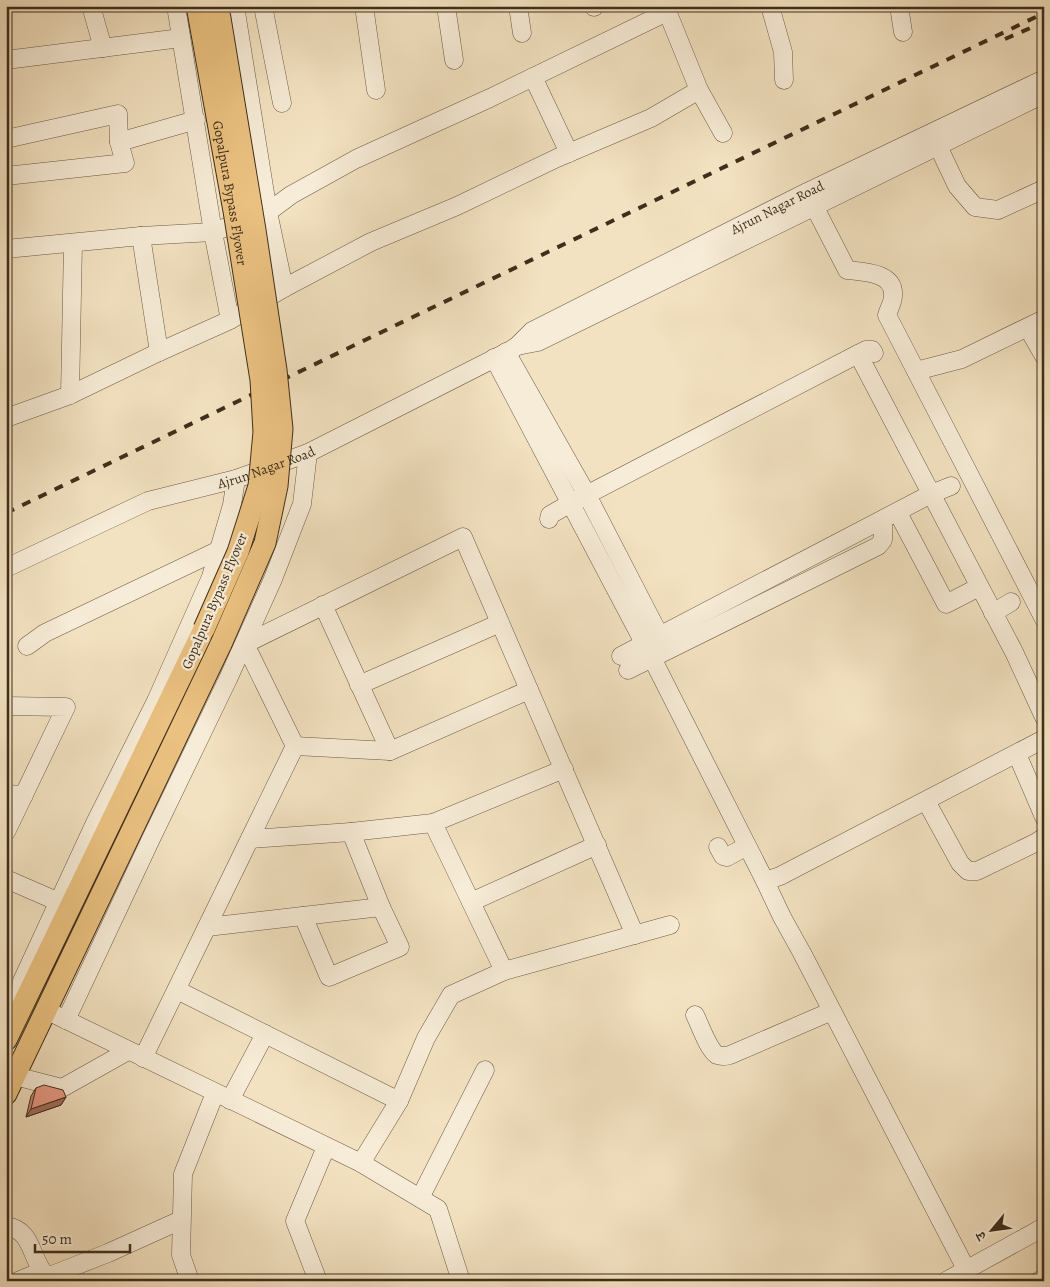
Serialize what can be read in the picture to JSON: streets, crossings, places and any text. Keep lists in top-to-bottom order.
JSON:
{
  "streets": {
    "main road": ["Gopalpura Bypass Flyover"],
    "street": ["Ajrun Nagar Road"]
  },
  "scale_bar": "50 m",
  "north": "bottom left"
}
